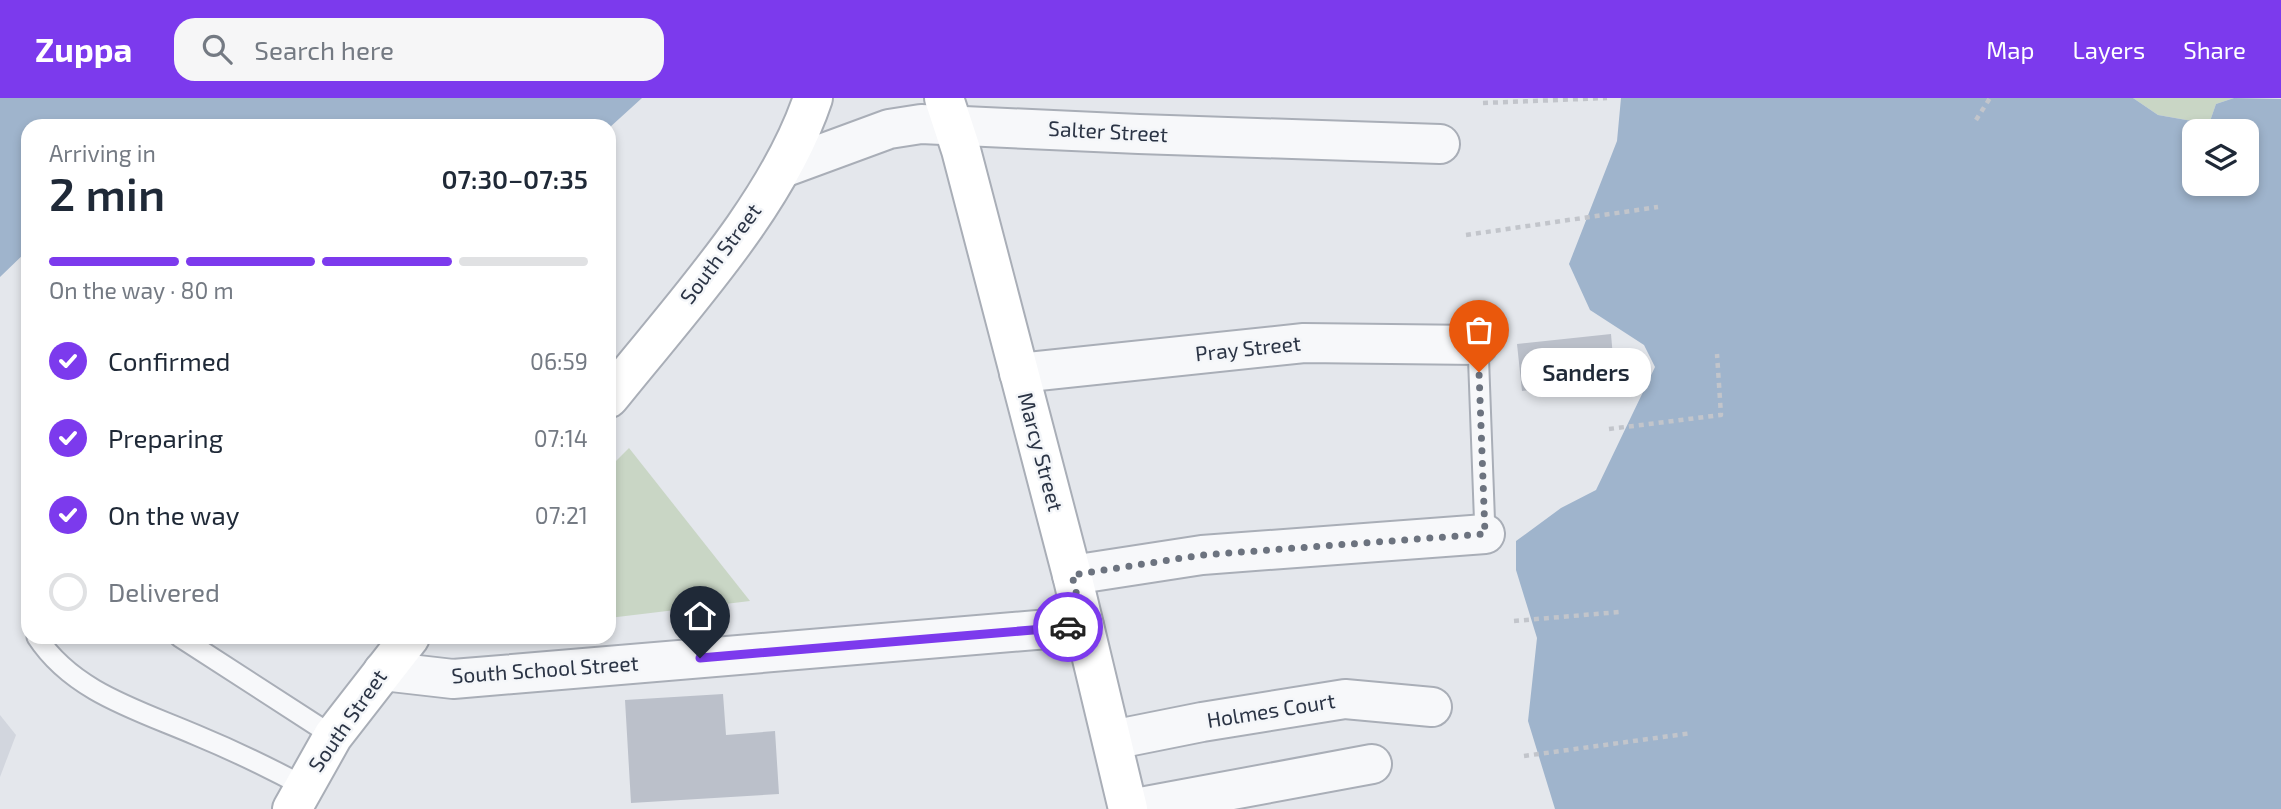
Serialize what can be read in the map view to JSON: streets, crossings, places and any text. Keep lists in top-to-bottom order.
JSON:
{
  "streets": {
    "main road": ["South Street", "Marcy Street"],
    "street": [
      "Salter Street",
      "Pray Street",
      "South School Street",
      "Holmes Court"
    ]
  },
  "crossings": [
    ["Salter Street", "South Street"],
    ["Salter Street", "Marcy Street"],
    ["South Street", "South School Street"],
    ["Pray Street", "Marcy Street"],
    ["Marcy Street", "South School Street"],
    ["Marcy Street", "Holmes Court"]
  ],
  "places": ["Sanders"],
  "page": {
    "header": "Zuppa",
    "search": "Search here",
    "nav": ["Map", "Layers", "Share"],
    "heading": ["2 min", "Arriving in", "07:30–07:35"],
    "bar": "On the way · 80 m",
    "list": [
      ["Confirmed", "06:59"],
      ["Preparing", "07:14"],
      ["On the way", "07:21"],
      "Delivered"
    ],
    "bubble": "Sanders"
  }
}
